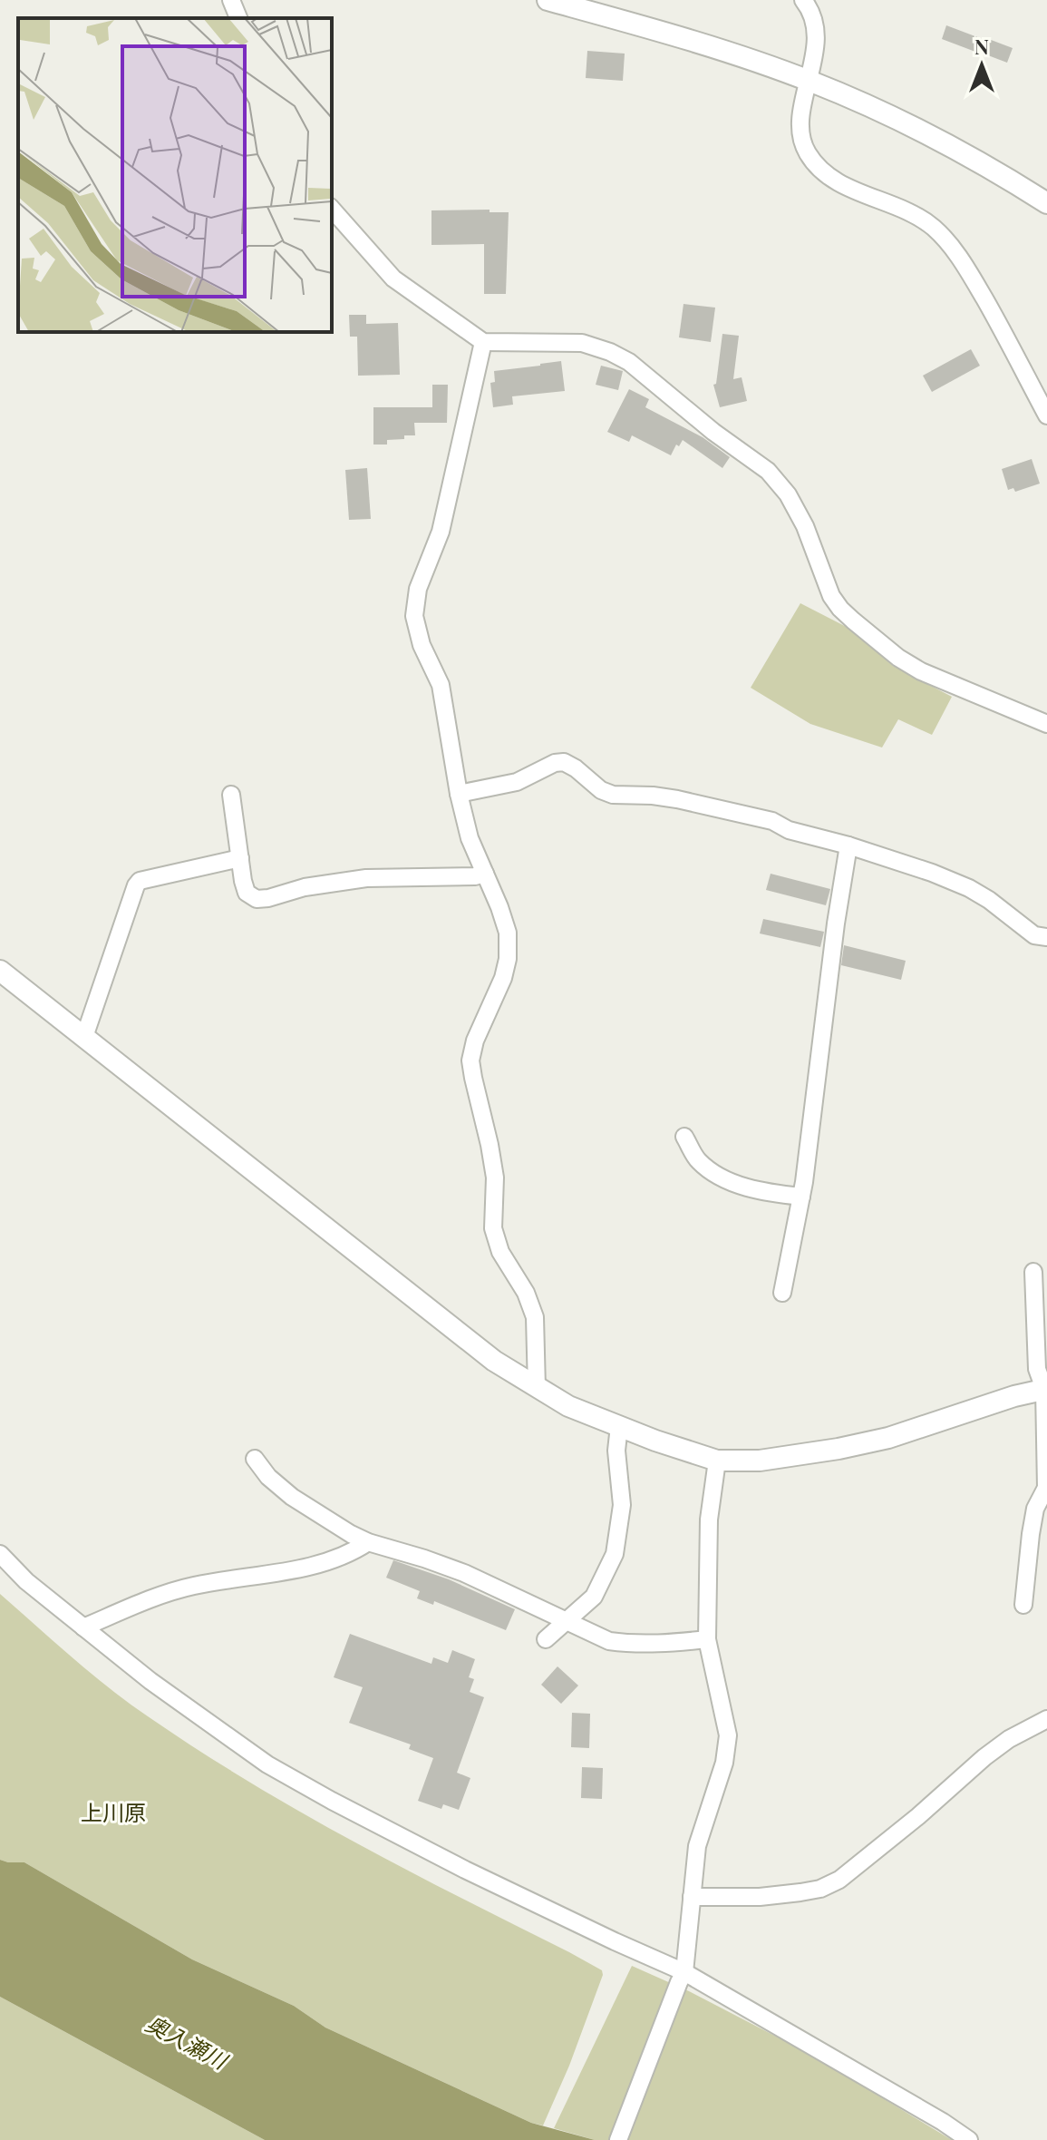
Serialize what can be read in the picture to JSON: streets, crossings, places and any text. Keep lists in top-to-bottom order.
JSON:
{
  "districts": ["上川原"],
  "water": ["奥入瀬川"],
  "north": "top"
}
